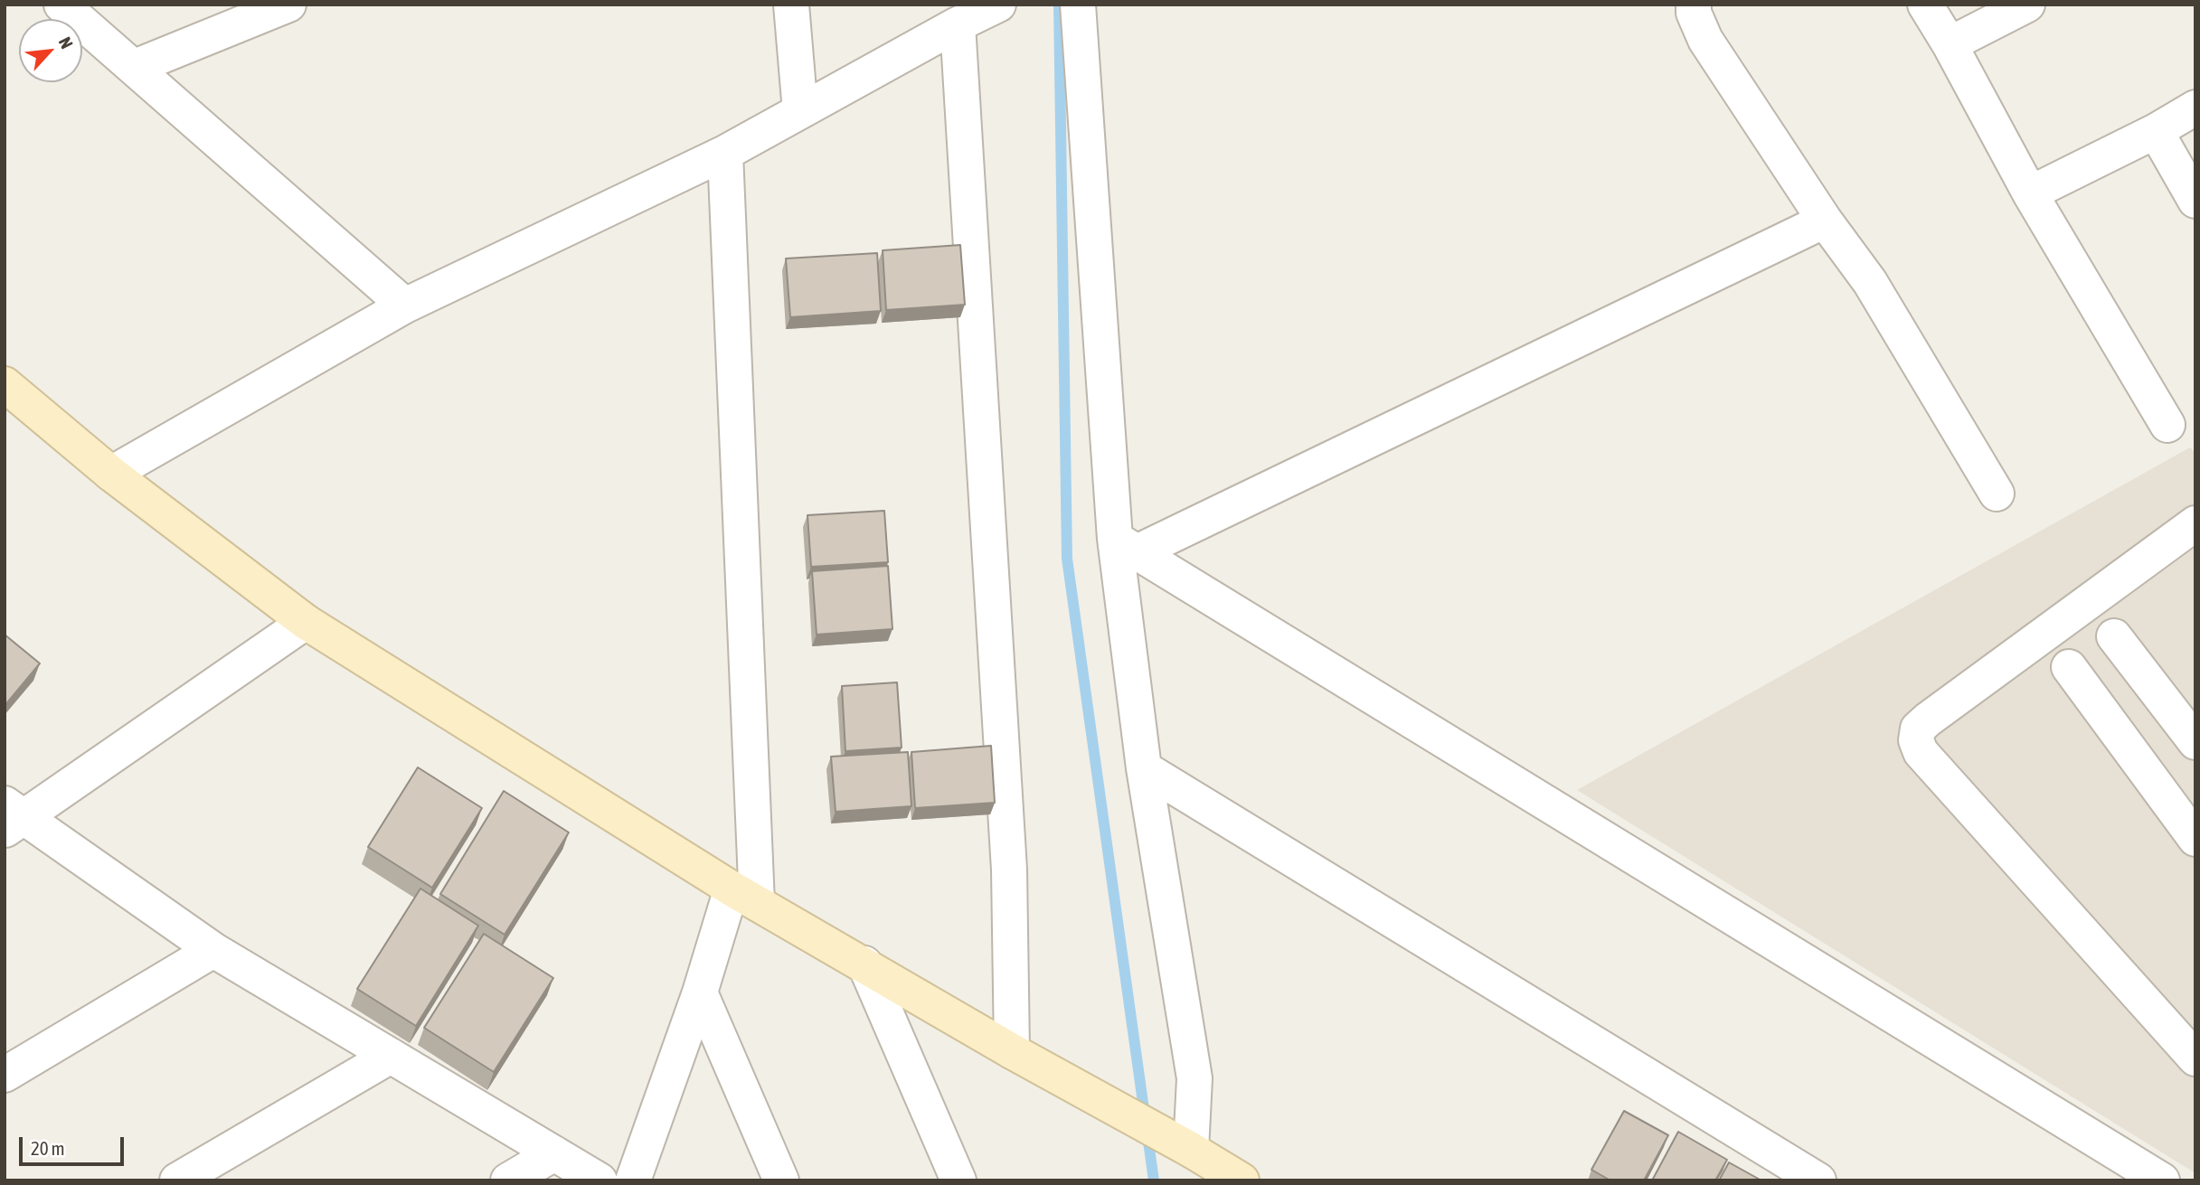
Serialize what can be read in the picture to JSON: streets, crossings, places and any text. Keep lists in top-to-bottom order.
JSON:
{
  "scale_bar": "20 m",
  "north": "top right"
}
